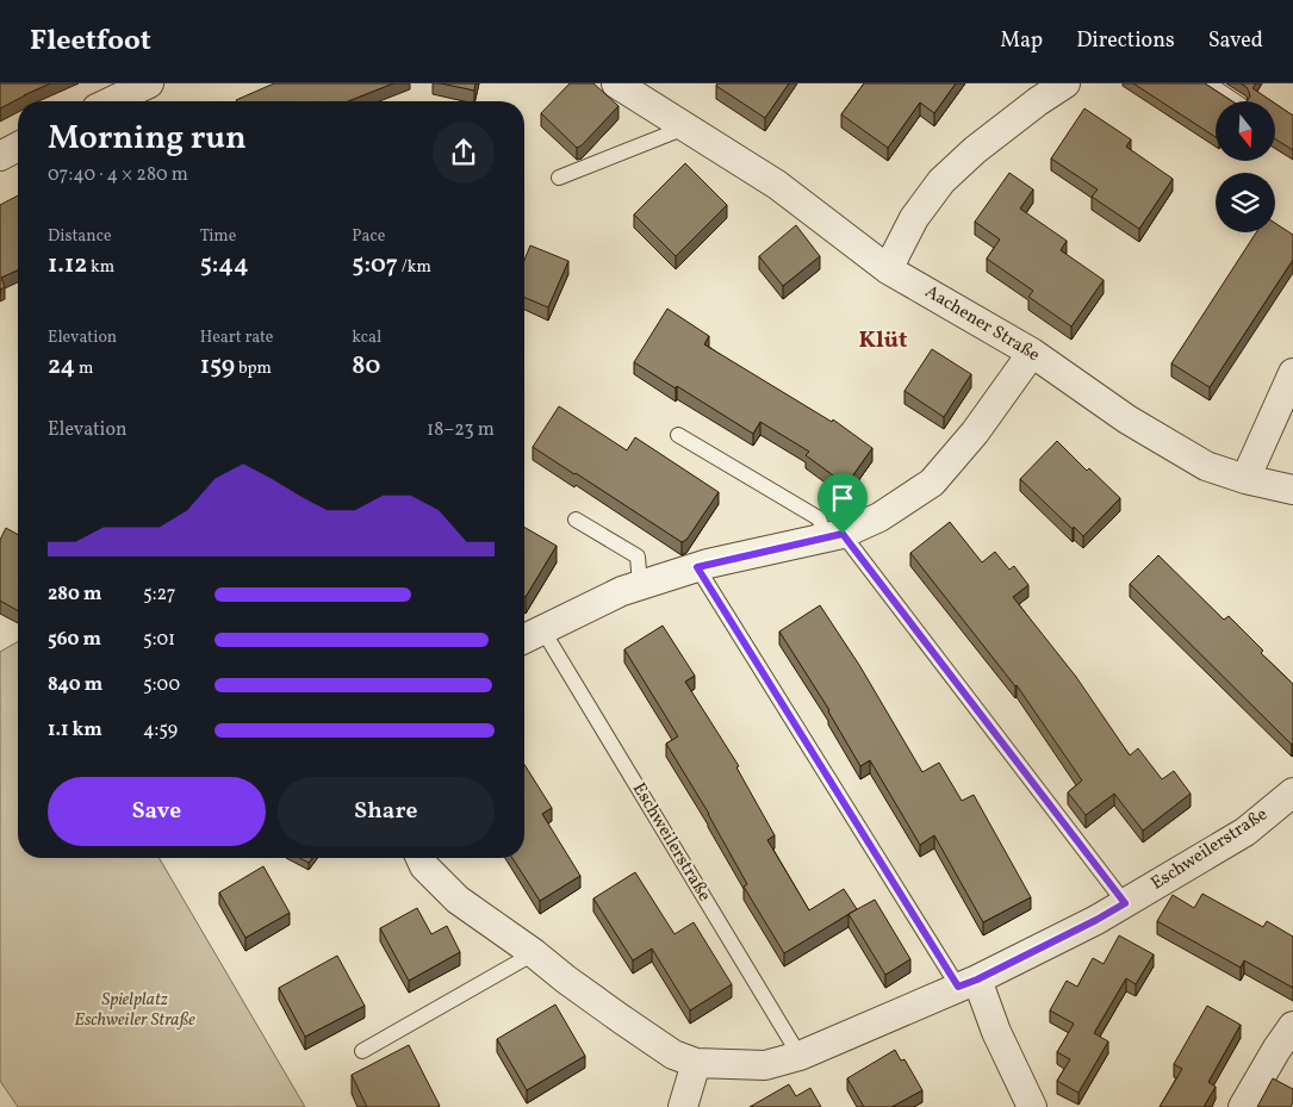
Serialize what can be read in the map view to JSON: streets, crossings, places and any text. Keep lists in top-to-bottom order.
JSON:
{
  "streets": {
    "street": ["Aachener Straße", "Eschweilerstraße"]
  },
  "districts": ["Klüt"],
  "parks": ["Spielplatz Eschweiler Straße"],
  "north": "bottom",
  "page": {
    "header": "Fleetfoot",
    "nav": ["Map", "Directions", "Saved"],
    "heading": ["Morning run", "07:40 · 4 × 280 m"],
    "stats": [
      ["Distance", "1.12 km"],
      ["Time", "5:44"],
      ["Pace", "5:07 /km"],
      ["Elevation", "24 m"],
      ["Heart rate", "159 bpm"],
      ["kcal", "80"]
    ],
    "chart": ["Elevation", "18–23 m"],
    "list": [
      {
        "name": "280 m",
        "note": "5:27"
      },
      {
        "name": "560 m",
        "note": "5:01"
      },
      {
        "name": "840 m",
        "note": "5:00"
      },
      {
        "name": "1.1 km",
        "note": "4:59"
      }
    ],
    "buttons": ["Save", "Share"]
  }
}
